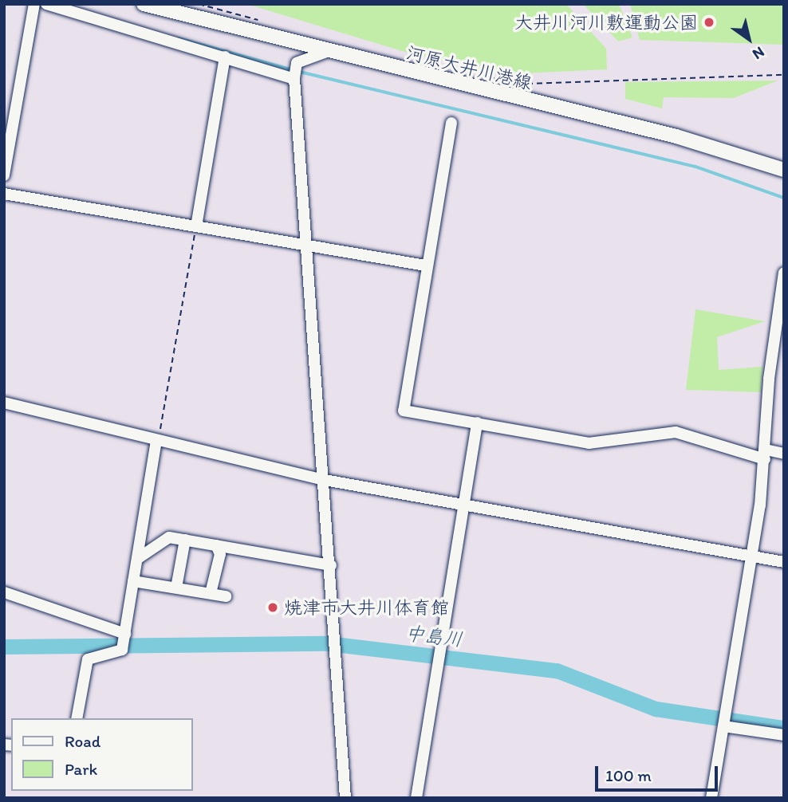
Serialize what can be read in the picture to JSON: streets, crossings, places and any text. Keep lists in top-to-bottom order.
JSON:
{
  "streets": {
    "main road": ["河原大井川港線"]
  },
  "water": ["中島川"],
  "places": ["大井川河川敷運動公園", "焼津市大井川体育館"],
  "legend": ["Road", "Park"],
  "scale_bar": "100 m",
  "north": "bottom right"
}
